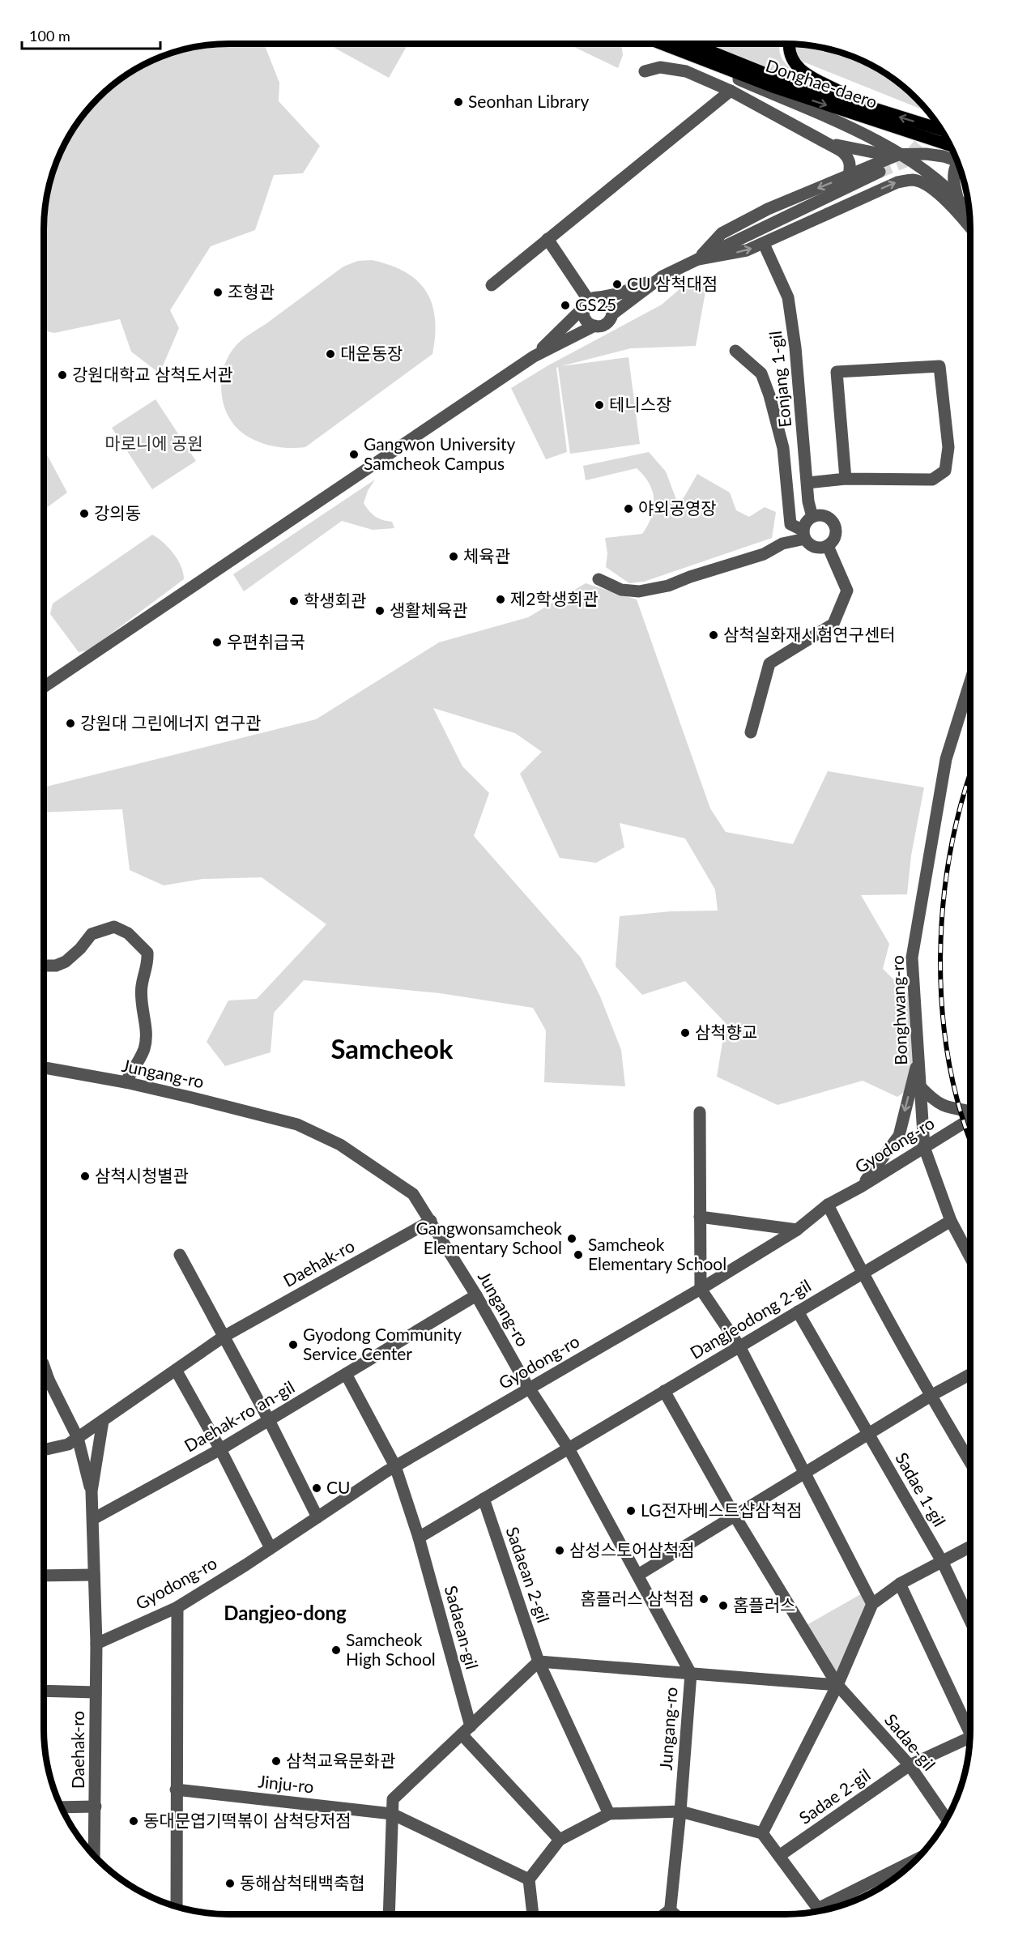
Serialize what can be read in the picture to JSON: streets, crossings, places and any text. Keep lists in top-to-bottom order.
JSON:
{
  "streets": {
    "main road": ["Donghae-daero"],
    "street": [
      "Eonjang 1-gil",
      "Bonghwang-ro",
      "Jungang-ro",
      "Gyodong-ro",
      "Daehak-ro",
      "Dangjeodong 2-gil",
      "Daehak-ro an-gil",
      "Sadae 1-gil",
      "Sadaean 2-gil",
      "Sadaean-gil",
      "Sadae-gil",
      "Jinju-ro",
      "Sadae 2-gil"
    ]
  },
  "crossings": [
    ["Bonghwang-ro", "Gyodong-ro"],
    ["Bonghwang-ro", "Dangjeodong 2-gil"],
    ["Jungang-ro", "Gyodong-ro"],
    ["Jungang-ro", "Daehak-ro"],
    ["Jungang-ro", "Dangjeodong 2-gil"],
    ["Jungang-ro", "Daehak-ro an-gil"],
    ["Gyodong-ro", "Daehak-ro"],
    ["Daehak-ro", "Daehak-ro an-gil"],
    ["Dangjeodong 2-gil", "Sadae 1-gil"],
    ["Sadae-gil", "Sadae 2-gil"]
  ],
  "districts": ["Samcheok", "Dangjeo-dong"],
  "parks": ["마로니에 공원"],
  "places": [
    "Seonhan Library",
    "CU 삼척대점",
    "조형관",
    "GS25",
    "대운동장",
    "강원대학교 삼척도서관",
    "테니스장",
    "Gangwon University Samcheok Campus",
    "야외공영장",
    "강의동",
    "체육관",
    "제2학생회관",
    "학생회관",
    "생활체육관",
    "삼척실화재시험연구센터",
    "우편취급국",
    "강원대 그린에너지 연구관",
    "삼척향교",
    "삼척시청별관",
    "Gangwonsamcheok Elementary School",
    "Samcheok Elementary School",
    "Gyodong Community Service Center",
    "CU",
    "LG전자베스트샵삼척점",
    "삼성스토어삼척점",
    "홈플러스 삼척점",
    "홈플러스",
    "Samcheok High School",
    "삼척교육문화관",
    "동대문엽기떡볶이 삼척당저점",
    "동해삼척태백축협"
  ],
  "scale_bar": "100 m"
}
